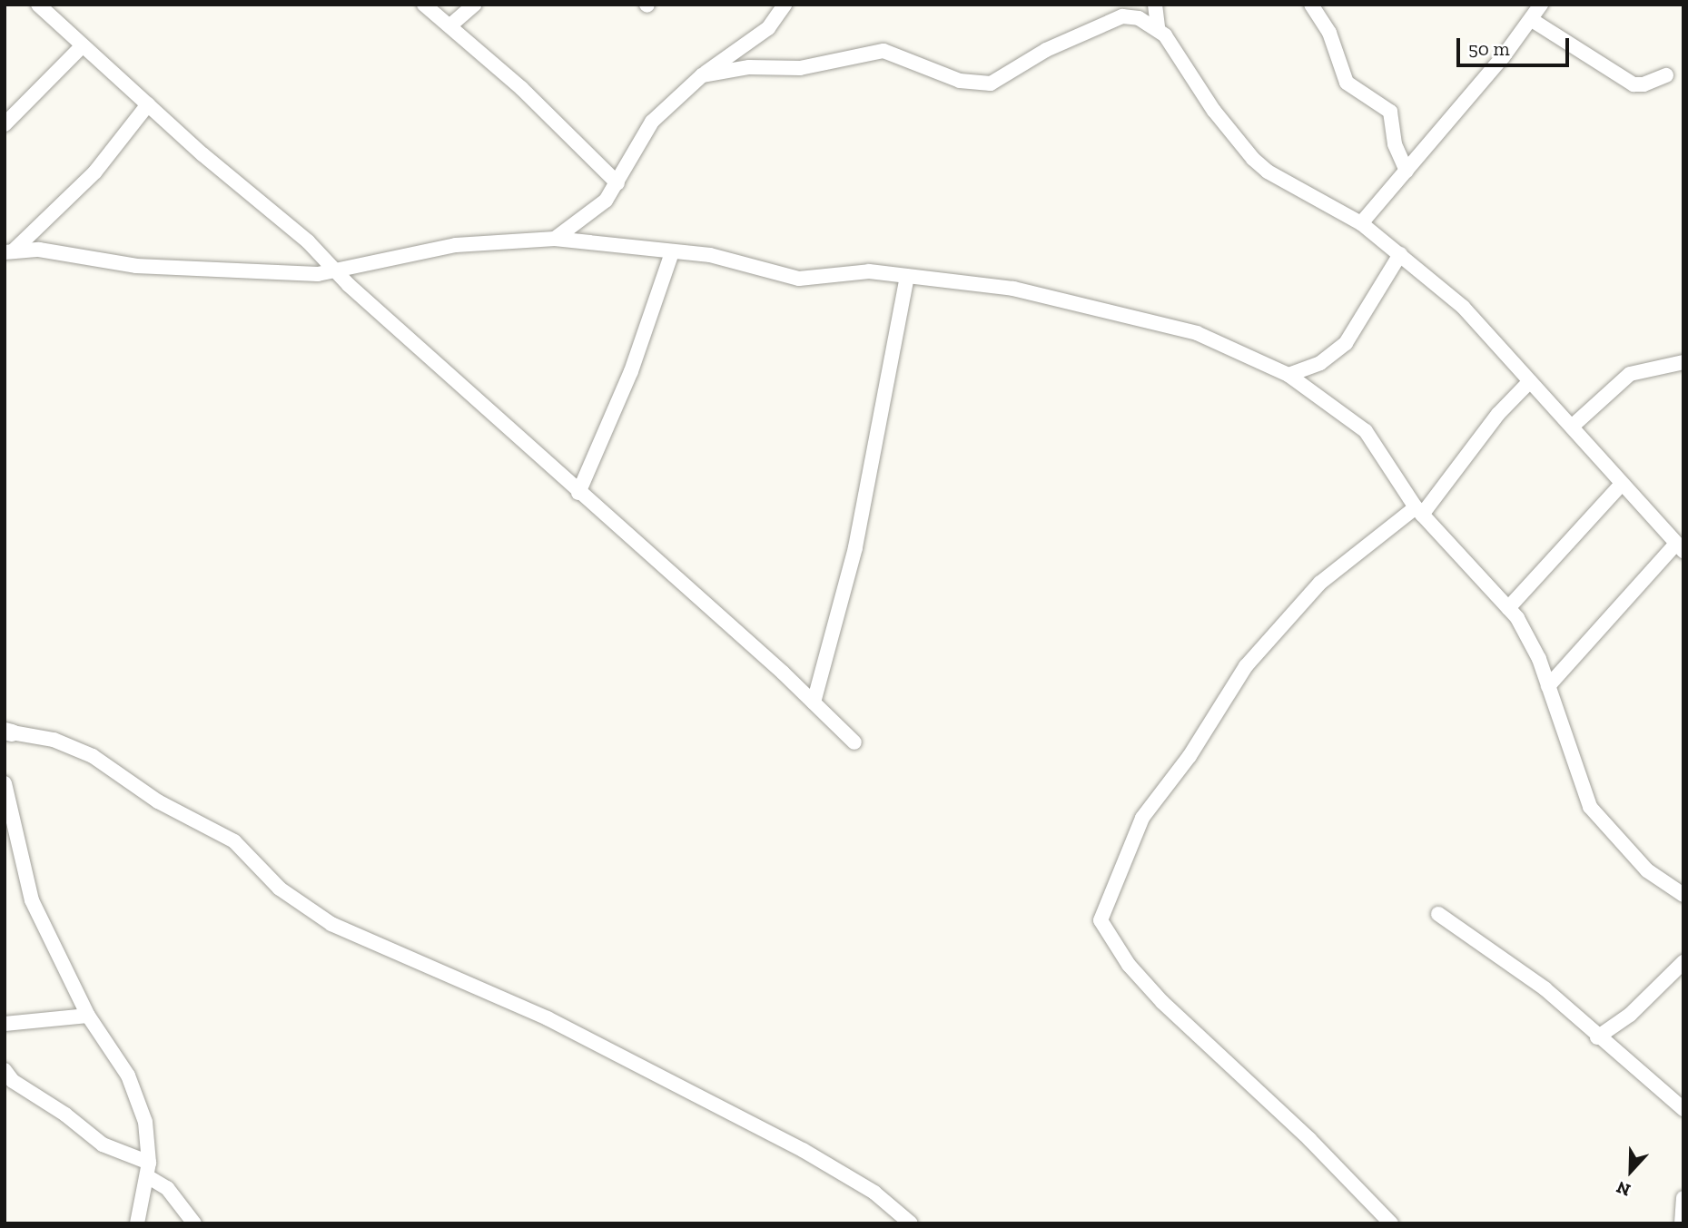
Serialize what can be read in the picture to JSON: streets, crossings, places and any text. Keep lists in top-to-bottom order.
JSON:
{
  "scale_bar": "50 m",
  "north": "bottom"
}
